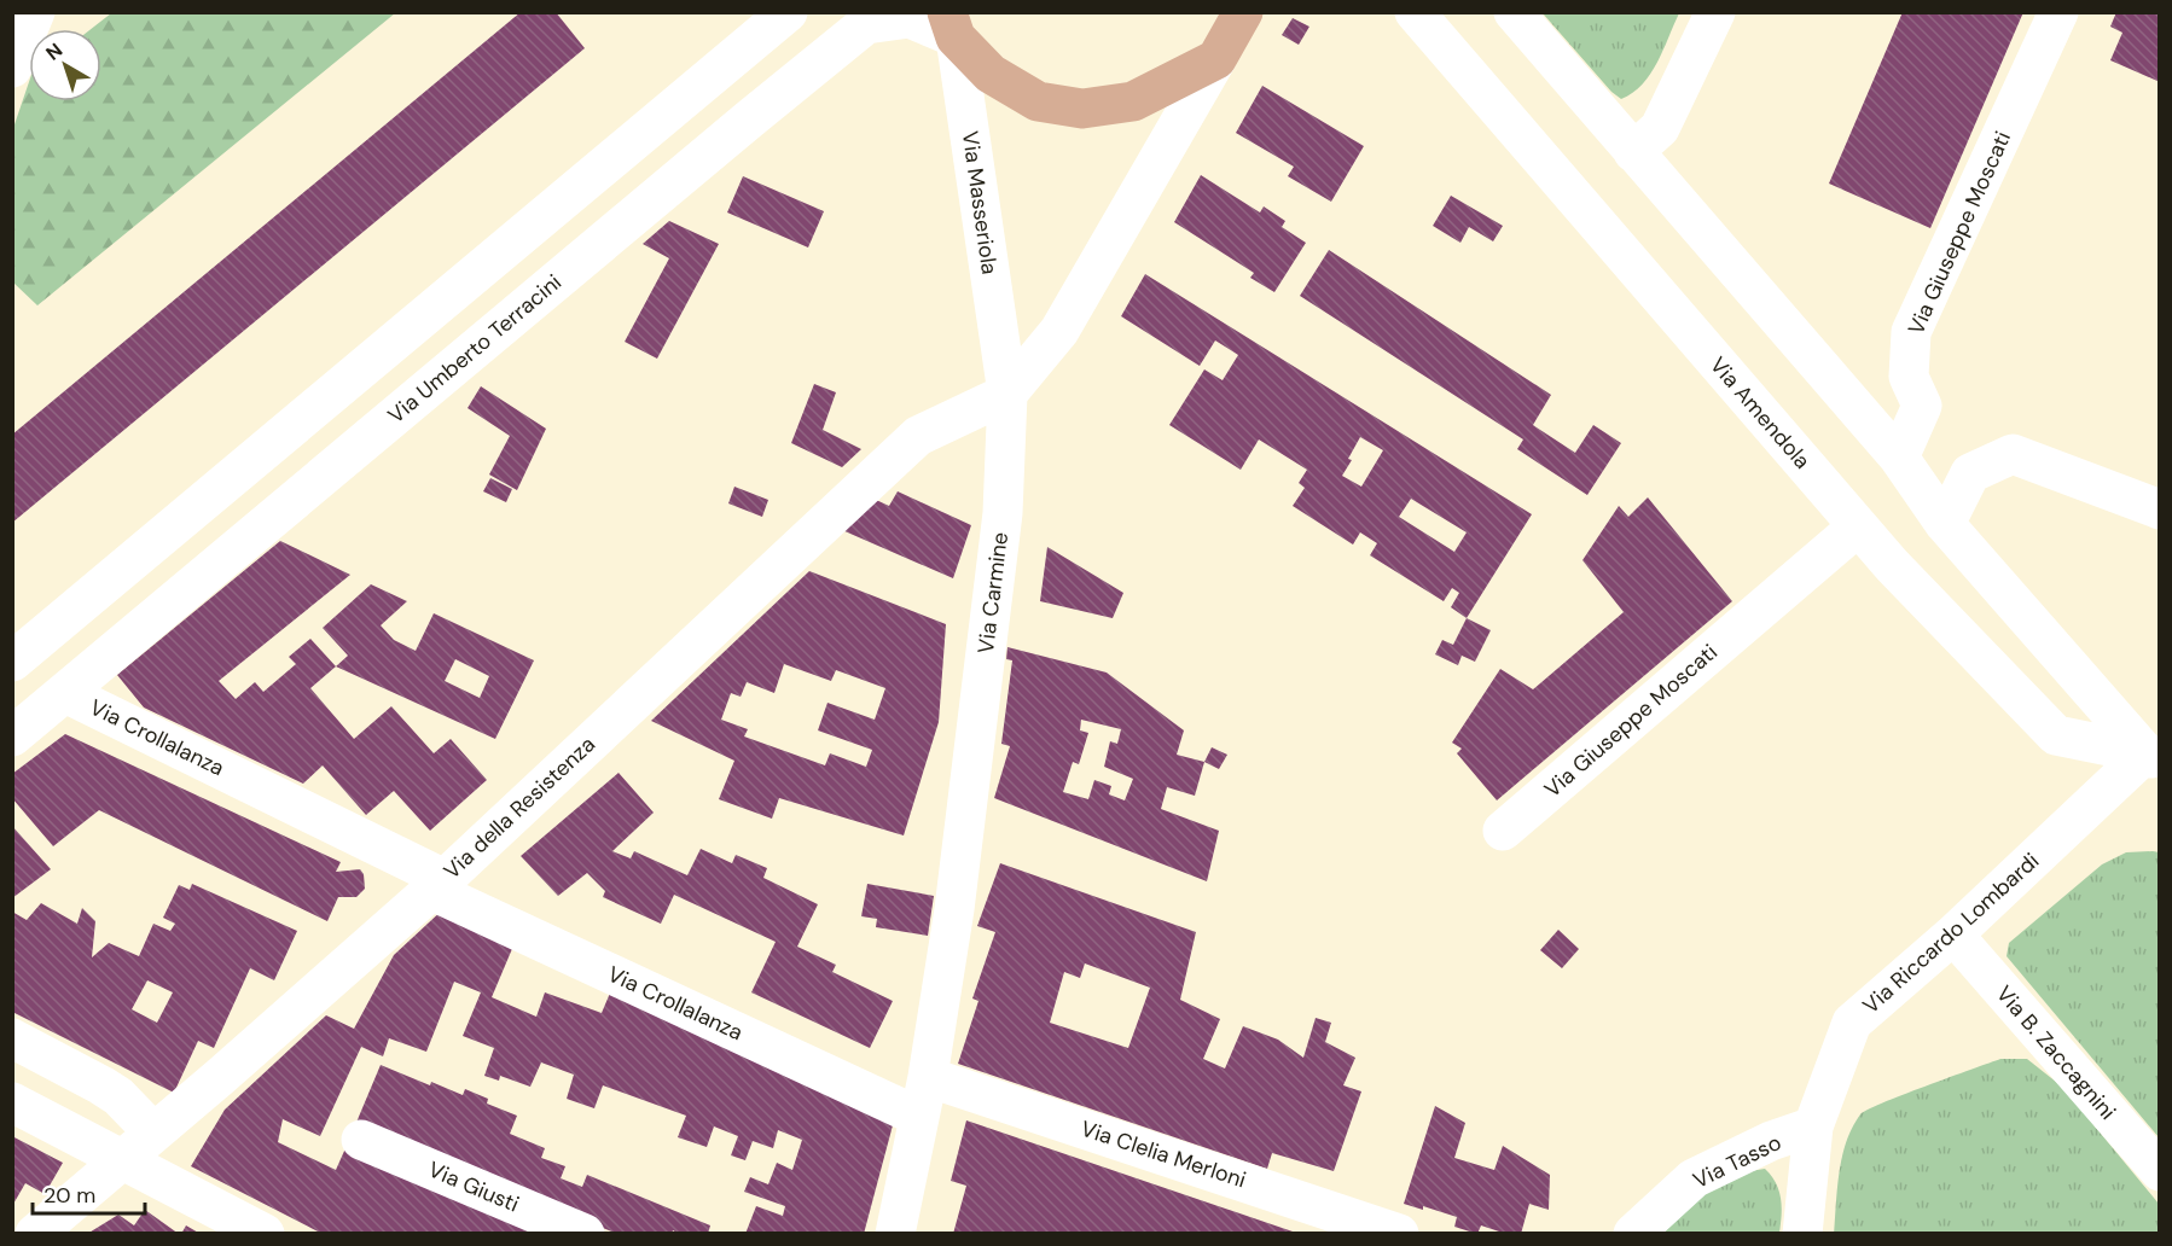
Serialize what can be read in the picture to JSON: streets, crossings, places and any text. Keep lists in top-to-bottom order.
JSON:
{
  "streets": {
    "street": [
      "Via Masseriola",
      "Via Giuseppe Moscati",
      "Via Umberto Terracini",
      "Via Amendola",
      "Via Carmine",
      "Via Crollalanza",
      "Via della Resistenza",
      "Via Riccardo Lombardi",
      "Via B. Zaccagnini",
      "Via Clelia Merloni",
      "Via Tasso",
      "Via Giusti"
    ]
  },
  "crossings": [
    ["Via Masseriola", "Via Umberto Terracini"],
    ["Via Masseriola", "Via Carmine"],
    ["Via Masseriola", "Via della Resistenza"],
    ["Via Giuseppe Moscati", "Via Amendola"],
    ["Via Umberto Terracini", "Via Crollalanza"],
    ["Via Amendola", "Via Riccardo Lombardi"],
    ["Via Carmine", "Via Crollalanza"],
    ["Via Carmine", "Via della Resistenza"],
    ["Via Carmine", "Via Clelia Merloni"],
    ["Via Crollalanza", "Via della Resistenza"],
    ["Via Riccardo Lombardi", "Via B. Zaccagnini"],
    ["Via Riccardo Lombardi", "Via Tasso"]
  ],
  "scale_bar": "20 m",
  "north": "top left"
}
